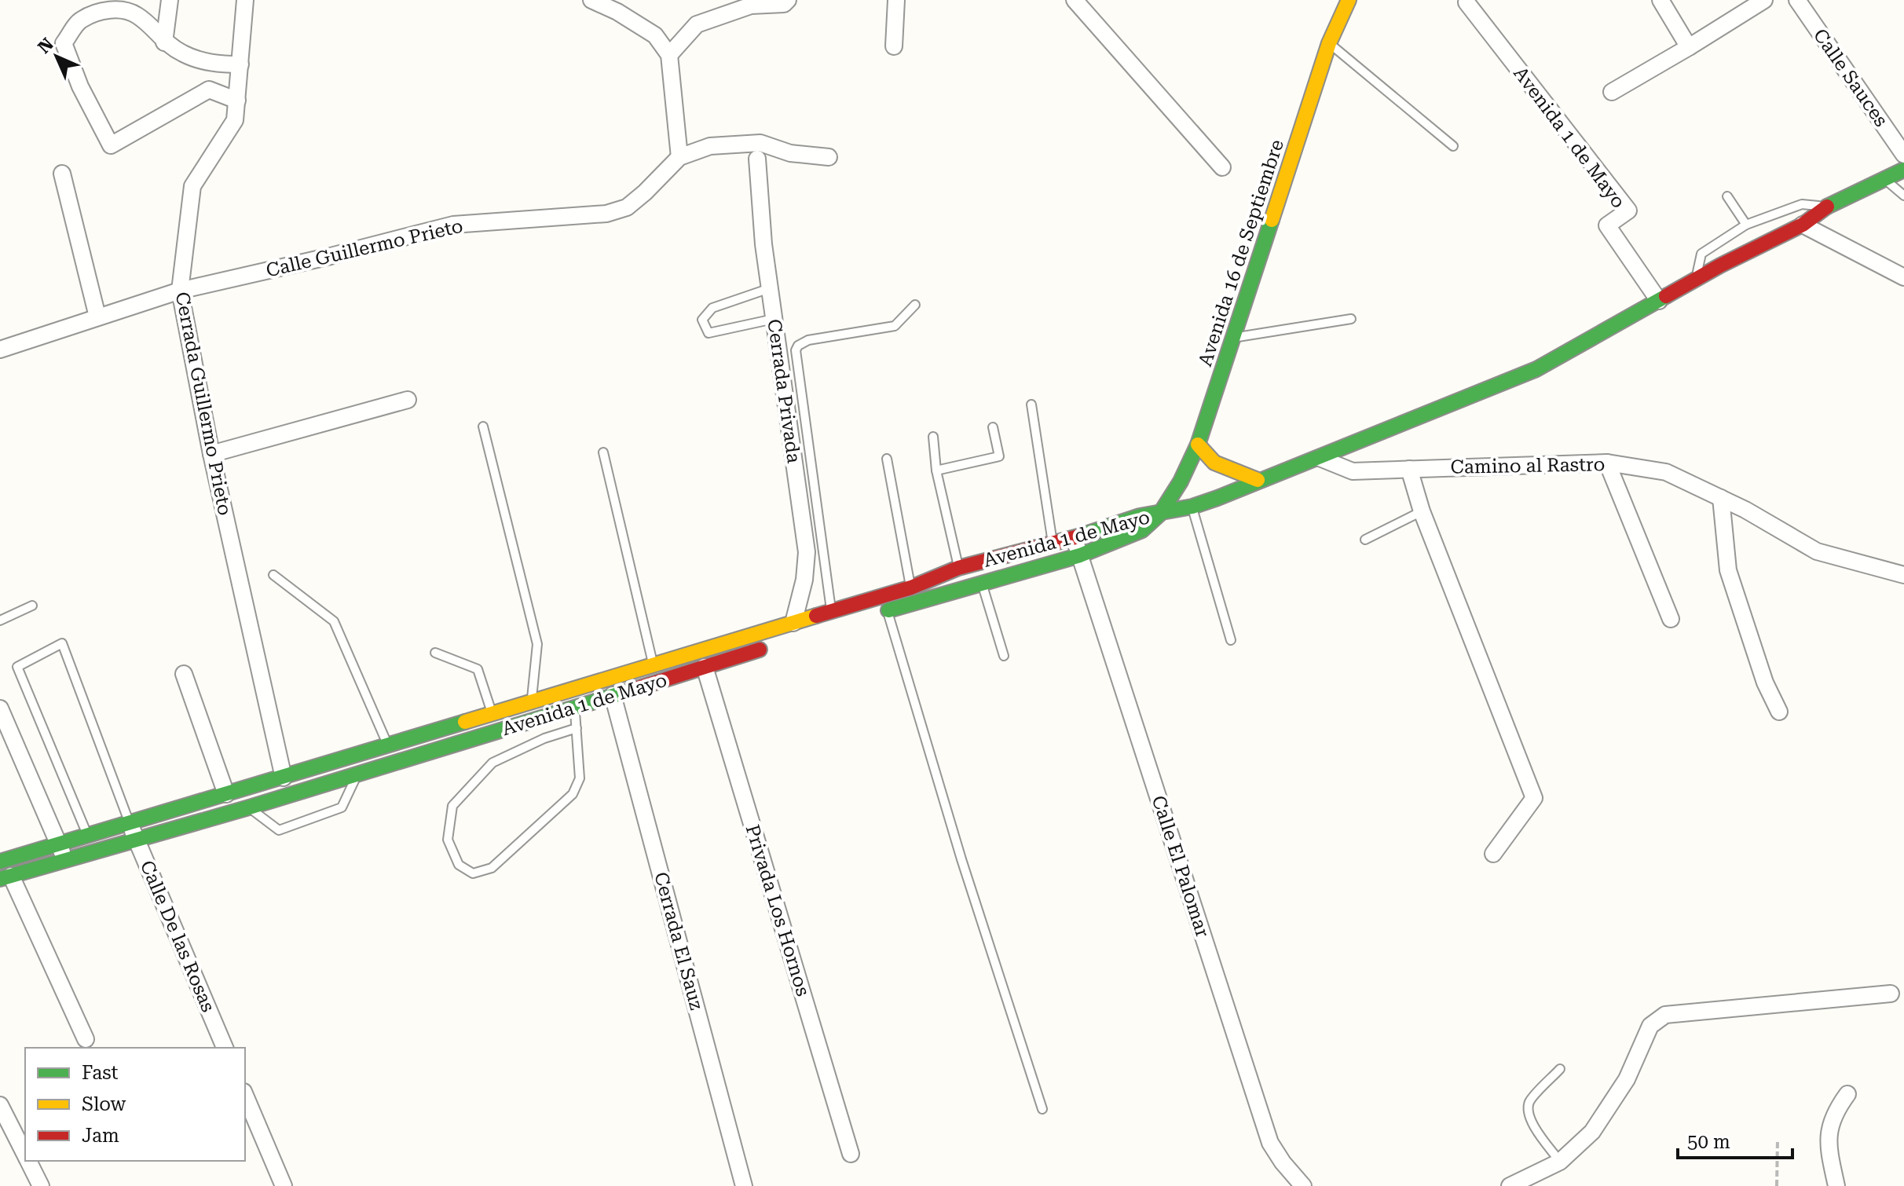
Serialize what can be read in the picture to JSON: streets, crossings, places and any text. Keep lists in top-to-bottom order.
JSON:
{
  "streets": {
    "main road": ["Avenida 1 de Mayo", "Avenida 16 de Septiembre"],
    "street": [
      "Calle Sauces",
      "Calle Guillermo Prieto",
      "Cerrada Privada",
      "Cerrada Guillermo Prieto",
      "Camino al Rastro",
      "Calle El Palomar",
      "Privada Los Hornos",
      "Calle De las Rosas",
      "Cerrada El Sauz"
    ]
  },
  "crossings": [
    ["Avenida 1 de Mayo", "Avenida 16 de Septiembre"],
    ["Avenida 1 de Mayo", "Cerrada Privada"],
    ["Avenida 1 de Mayo", "Cerrada Guillermo Prieto"],
    ["Avenida 1 de Mayo", "Camino al Rastro"],
    ["Avenida 1 de Mayo", "Calle El Palomar"],
    ["Avenida 1 de Mayo", "Privada Los Hornos"],
    ["Avenida 1 de Mayo", "Calle De las Rosas"],
    ["Avenida 1 de Mayo", "Cerrada El Sauz"],
    ["Calle Guillermo Prieto", "Cerrada Guillermo Prieto"]
  ],
  "legend": ["Fast", "Slow", "Jam"],
  "scale_bar": "50 m",
  "north": "top left"
}
